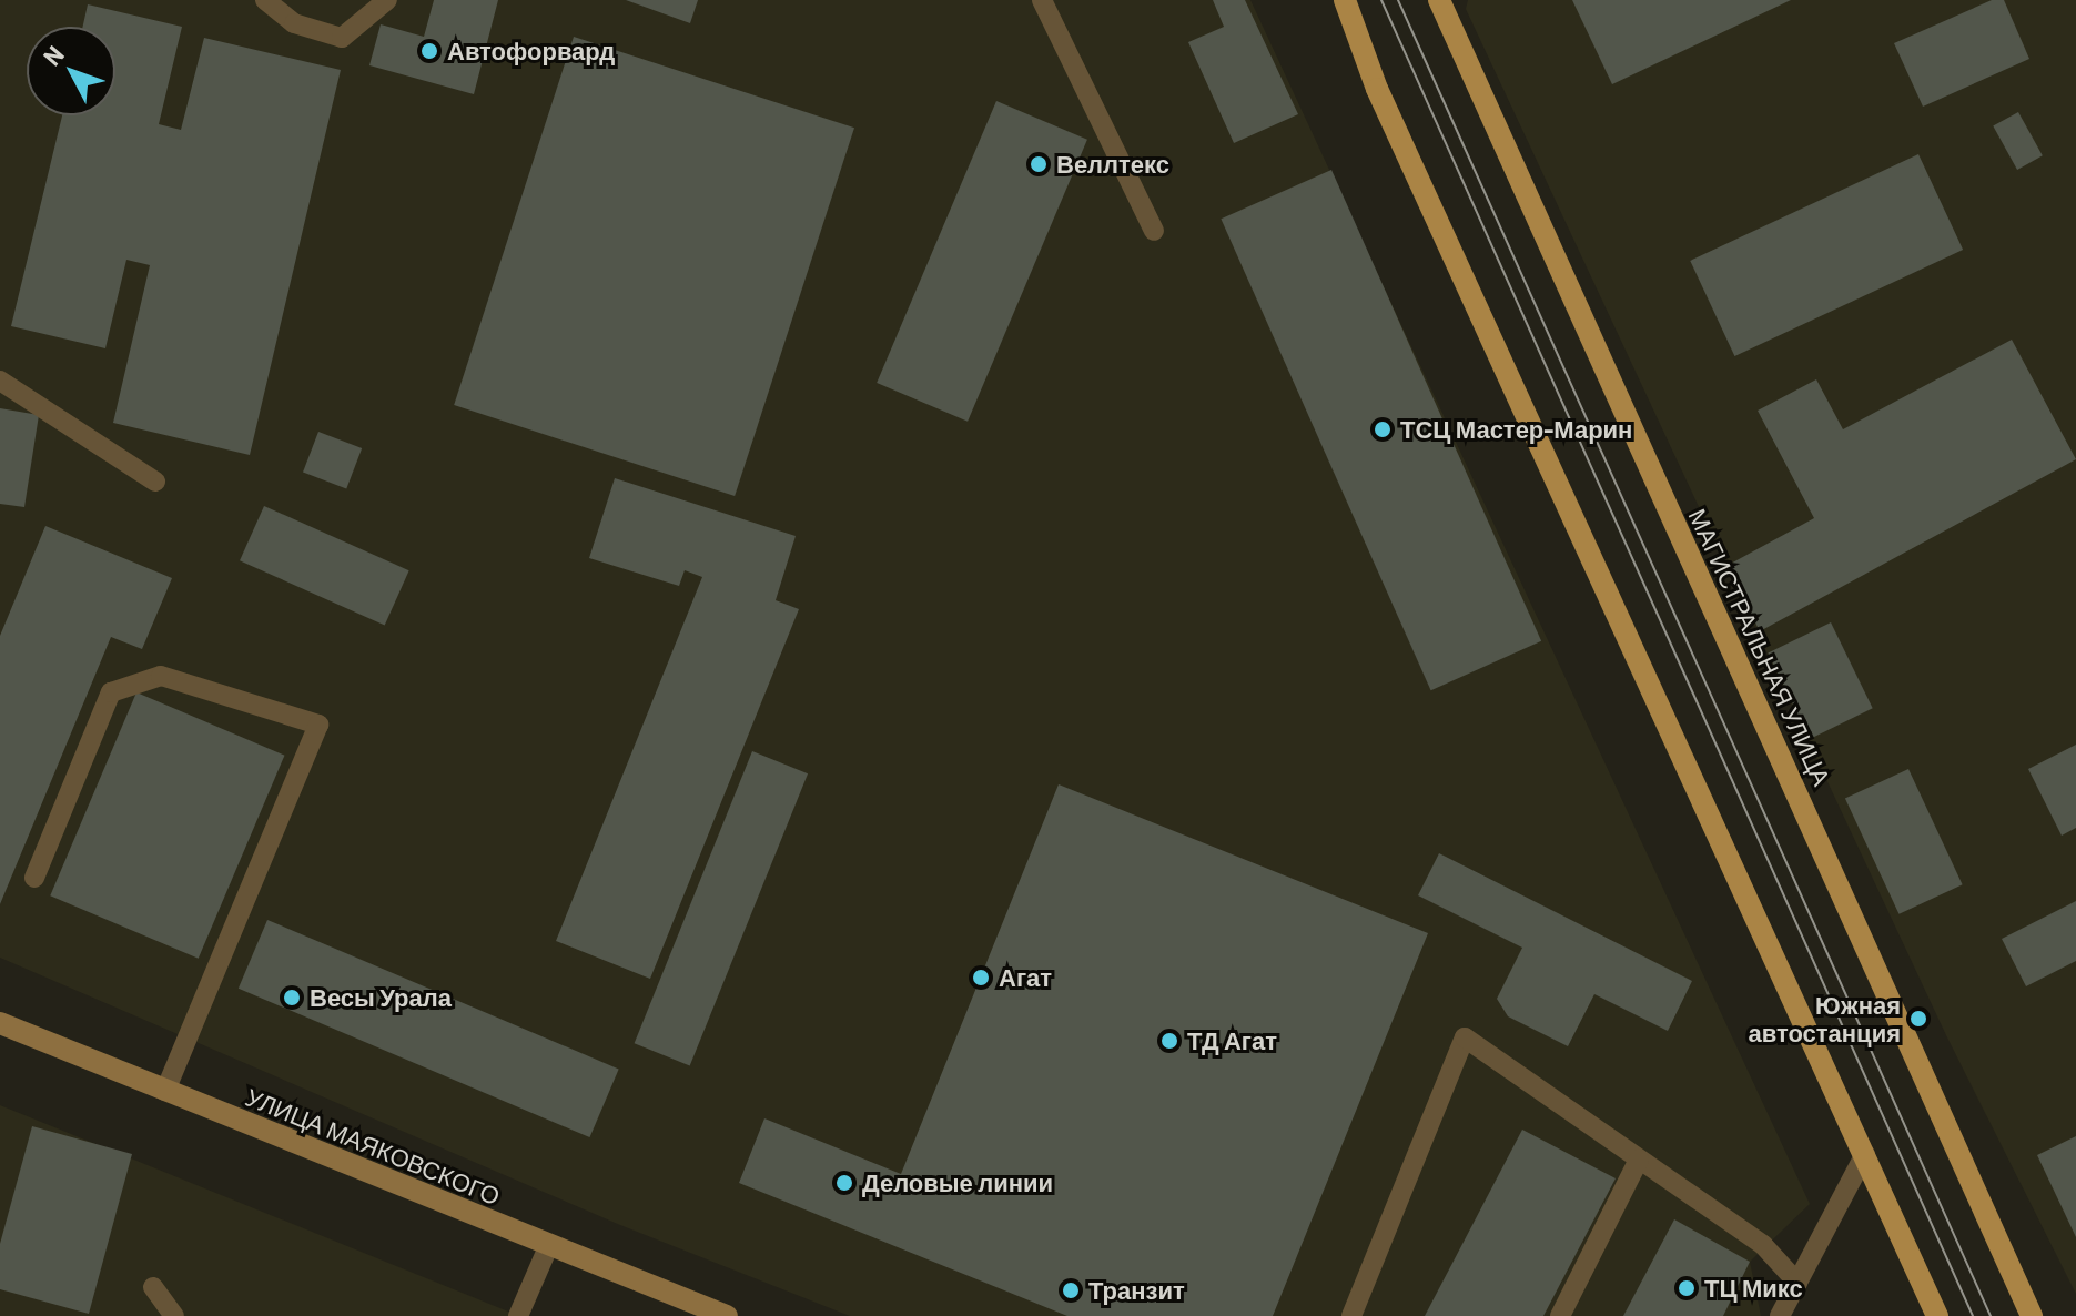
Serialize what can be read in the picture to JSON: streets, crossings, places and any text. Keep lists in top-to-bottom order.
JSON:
{
  "streets": {
    "main road": ["МАГИСТРАЛЬНАЯ УЛИЦА", "УЛИЦА МАЯКОВСКОГО"]
  },
  "places": [
    "Автофорвард",
    "Веллтекс",
    "ТСЦ Мастер-Марин",
    "Агат",
    "Весы Урала",
    "Южная автостанция",
    "ТД Агат",
    "Деловые линии",
    "ТЦ Микс",
    "Транзит"
  ],
  "north": "top left"
}
